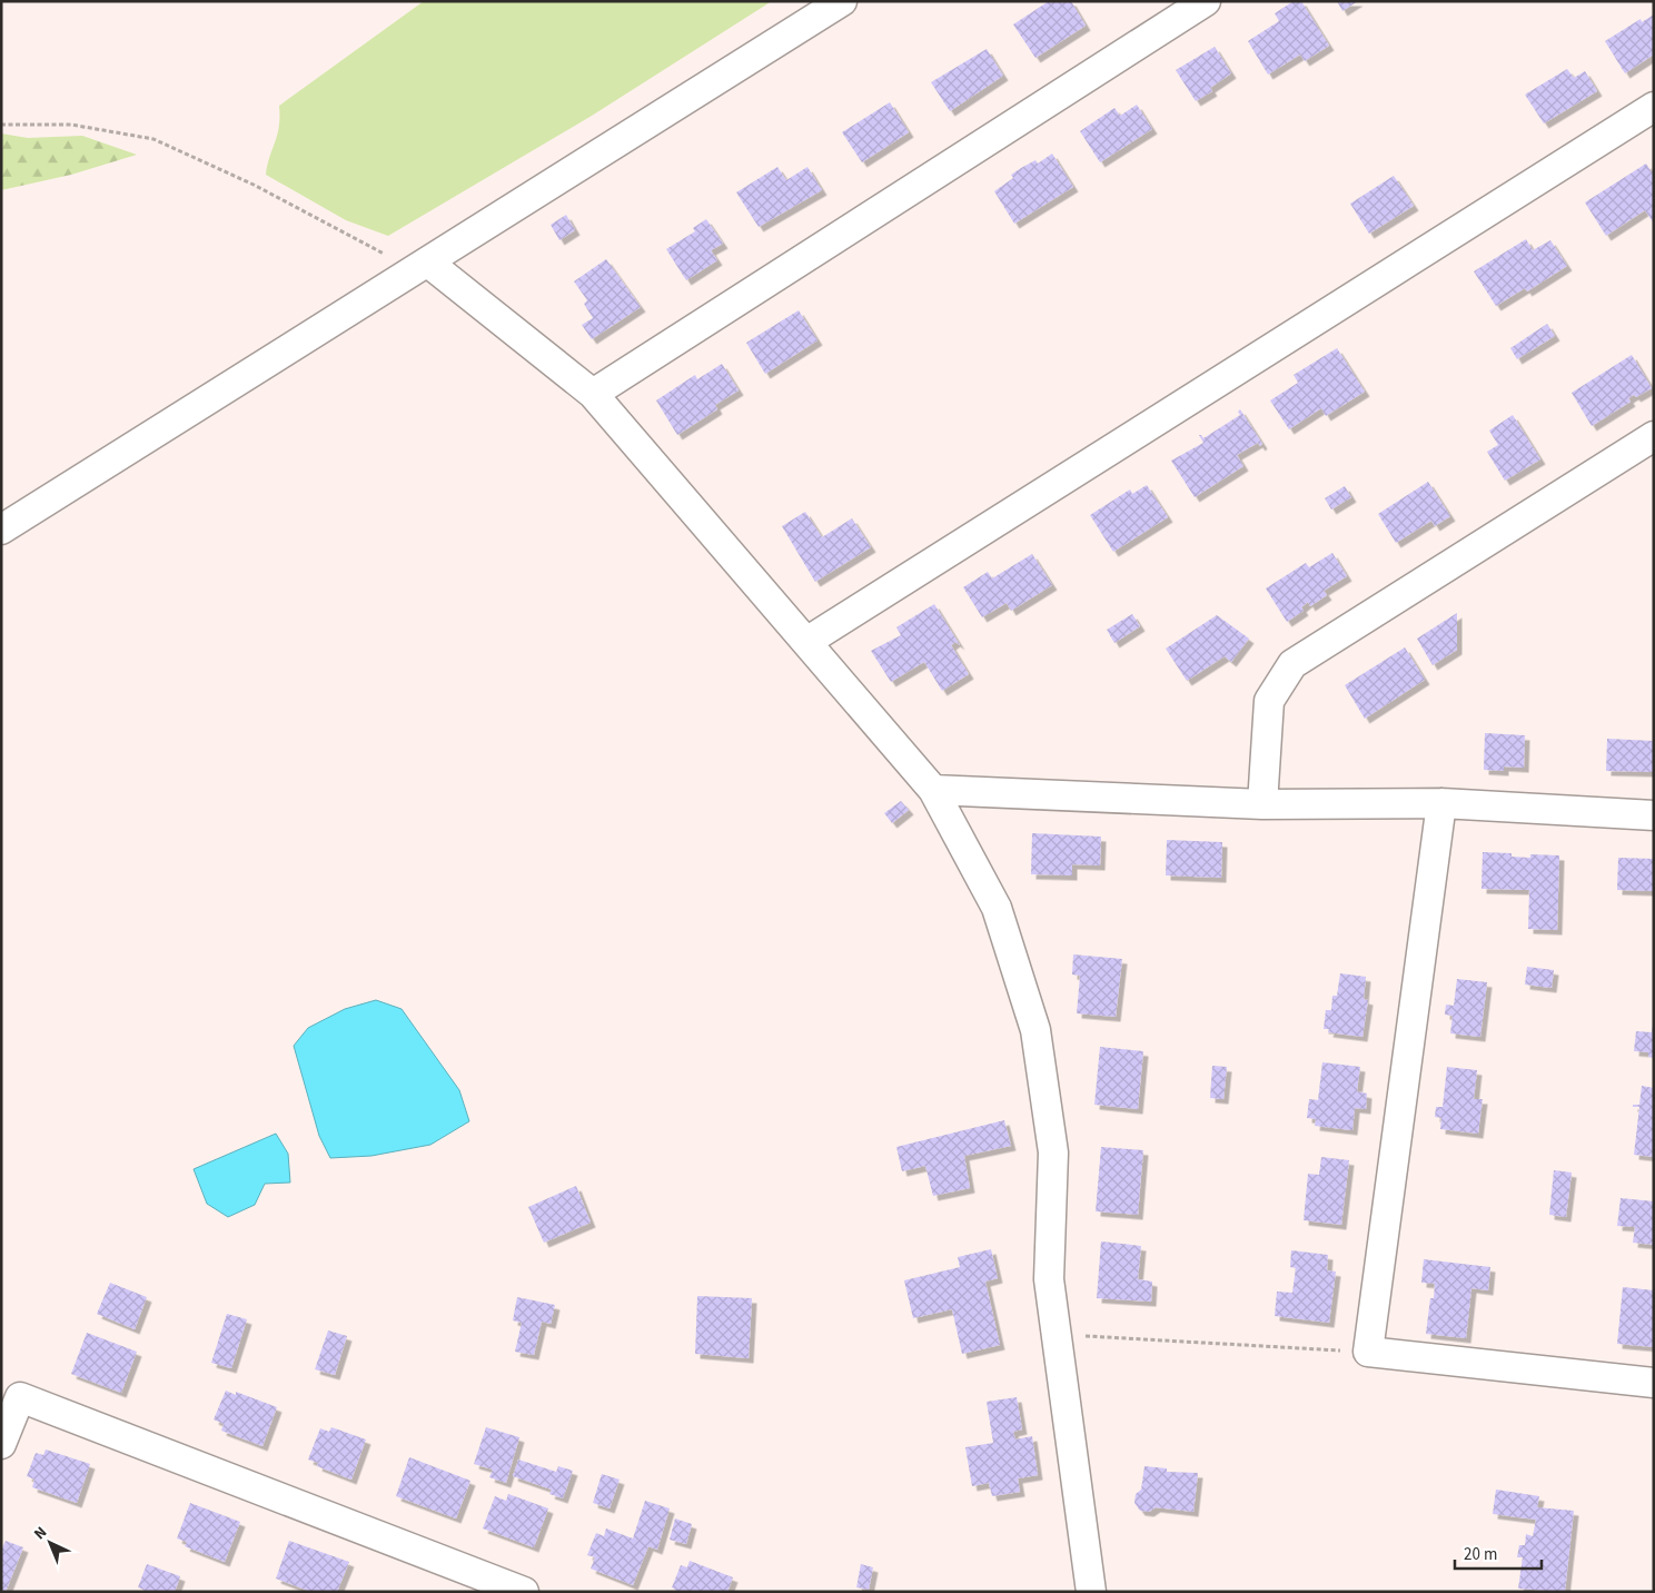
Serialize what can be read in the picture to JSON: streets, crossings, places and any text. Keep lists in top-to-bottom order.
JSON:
{
  "scale_bar": "20 m",
  "north": "top left"
}
